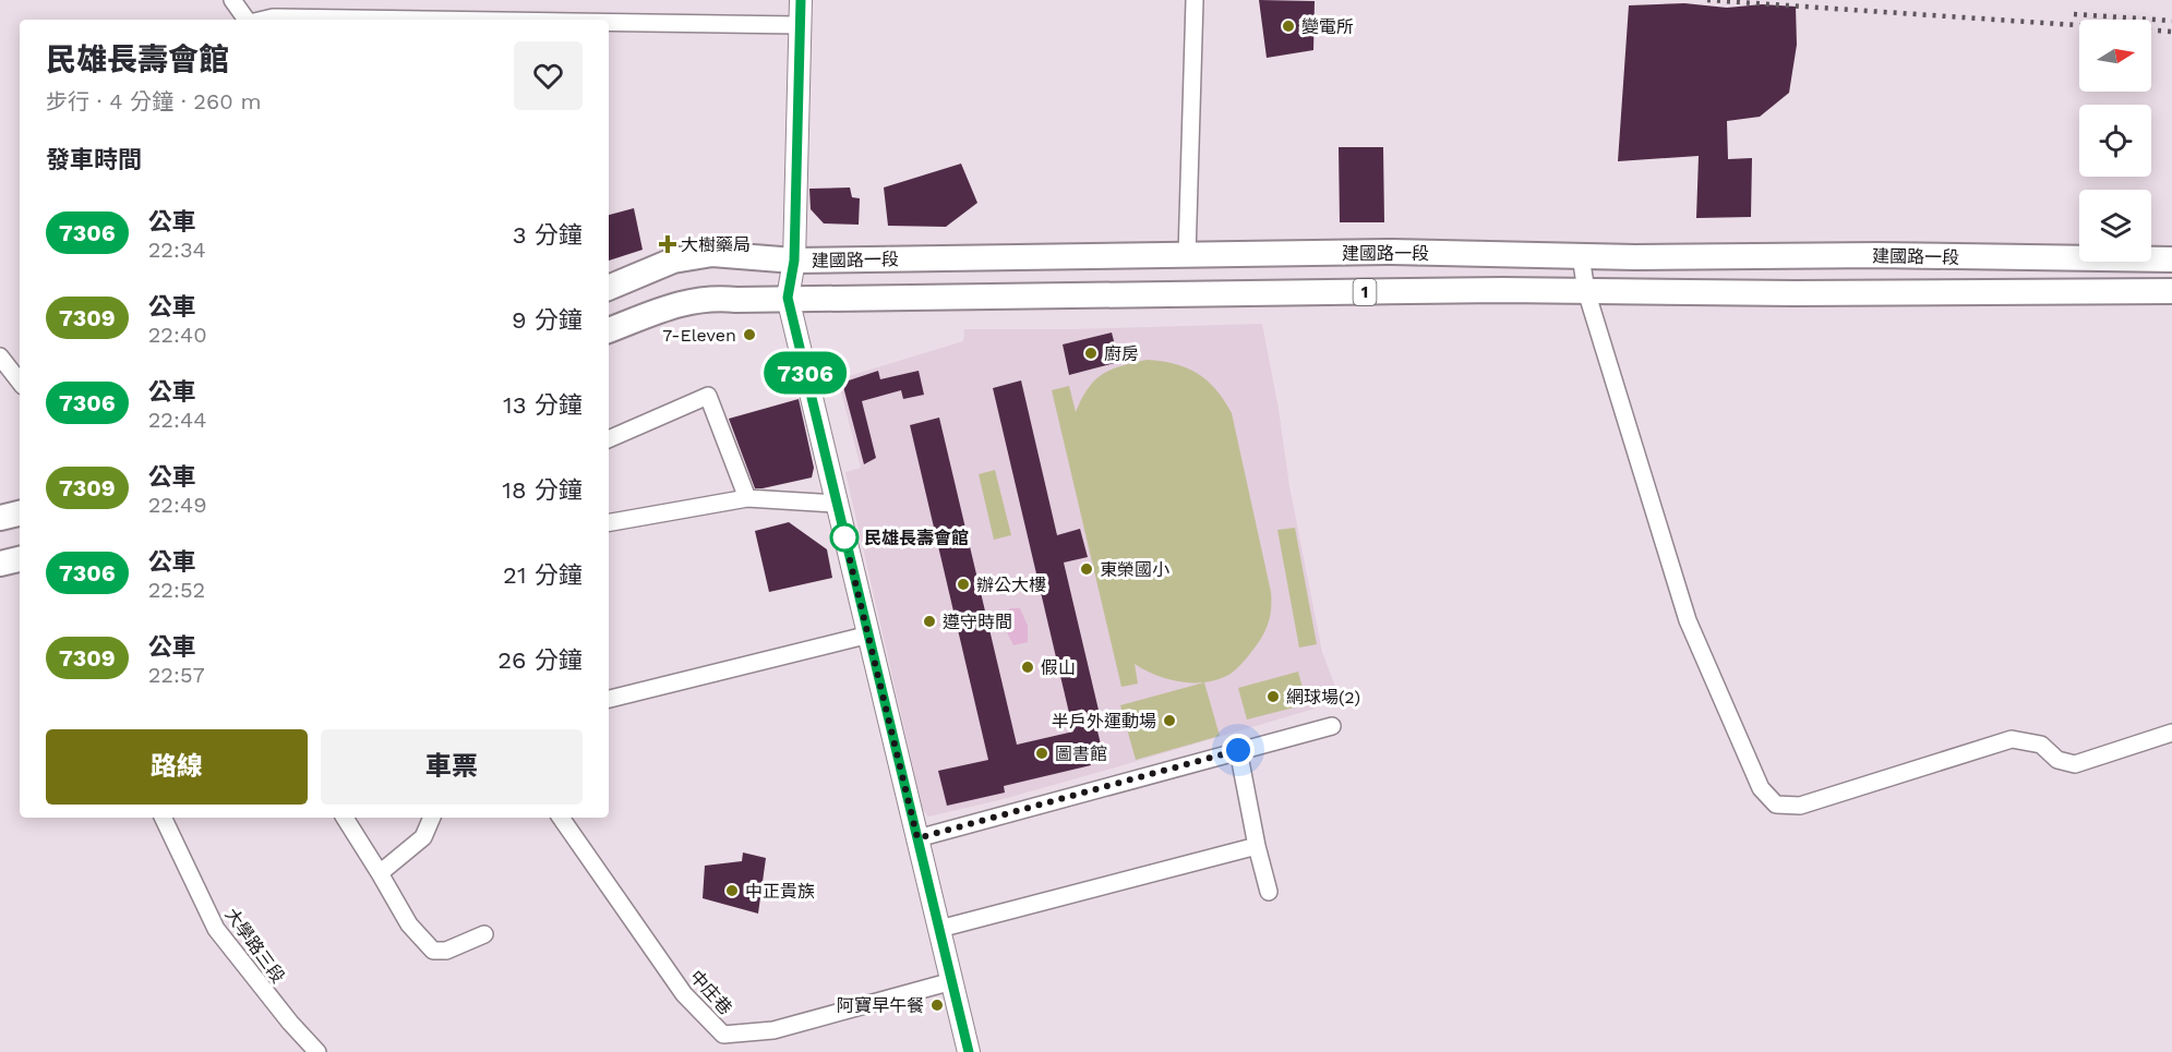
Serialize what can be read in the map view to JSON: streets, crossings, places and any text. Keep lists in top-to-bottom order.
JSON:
{
  "streets": {
    "main road": ["建國路一段", "1"],
    "street": ["大學路三段", "中庄巷"]
  },
  "places": {
    "other": [
      "變電所",
      "7-Eleven",
      "廚房",
      "民雄長壽會館",
      "東榮國小",
      "辦公大樓",
      "遵守時間",
      "假山",
      "網球場(2)",
      "半戶外運動場",
      "圖書館",
      "中正貴族",
      "阿寶早午餐"
    ],
    "health": ["大樹藥局"]
  },
  "lines": ["bus line 7306"],
  "north": "right",
  "page": {
    "on_map": "7306",
    "heading": [
      ["民雄長壽會館", "步行 · 4 分鐘 · 260 m"],
      "發車時間"
    ],
    "list": [
      {
        "mark": "7306",
        "name": "公車",
        "note": "22:34",
        "value": "3 分鐘"
      },
      {
        "mark": "7309",
        "name": "公車",
        "note": "22:40",
        "value": "9 分鐘"
      },
      {
        "mark": "7306",
        "name": "公車",
        "note": "22:44",
        "value": "13 分鐘"
      },
      {
        "mark": "7309",
        "name": "公車",
        "note": "22:49",
        "value": "18 分鐘"
      },
      {
        "mark": "7306",
        "name": "公車",
        "note": "22:52",
        "value": "21 分鐘"
      },
      {
        "mark": "7309",
        "name": "公車",
        "note": "22:57",
        "value": "26 分鐘"
      }
    ],
    "buttons": ["路線", "車票"]
  }
}
